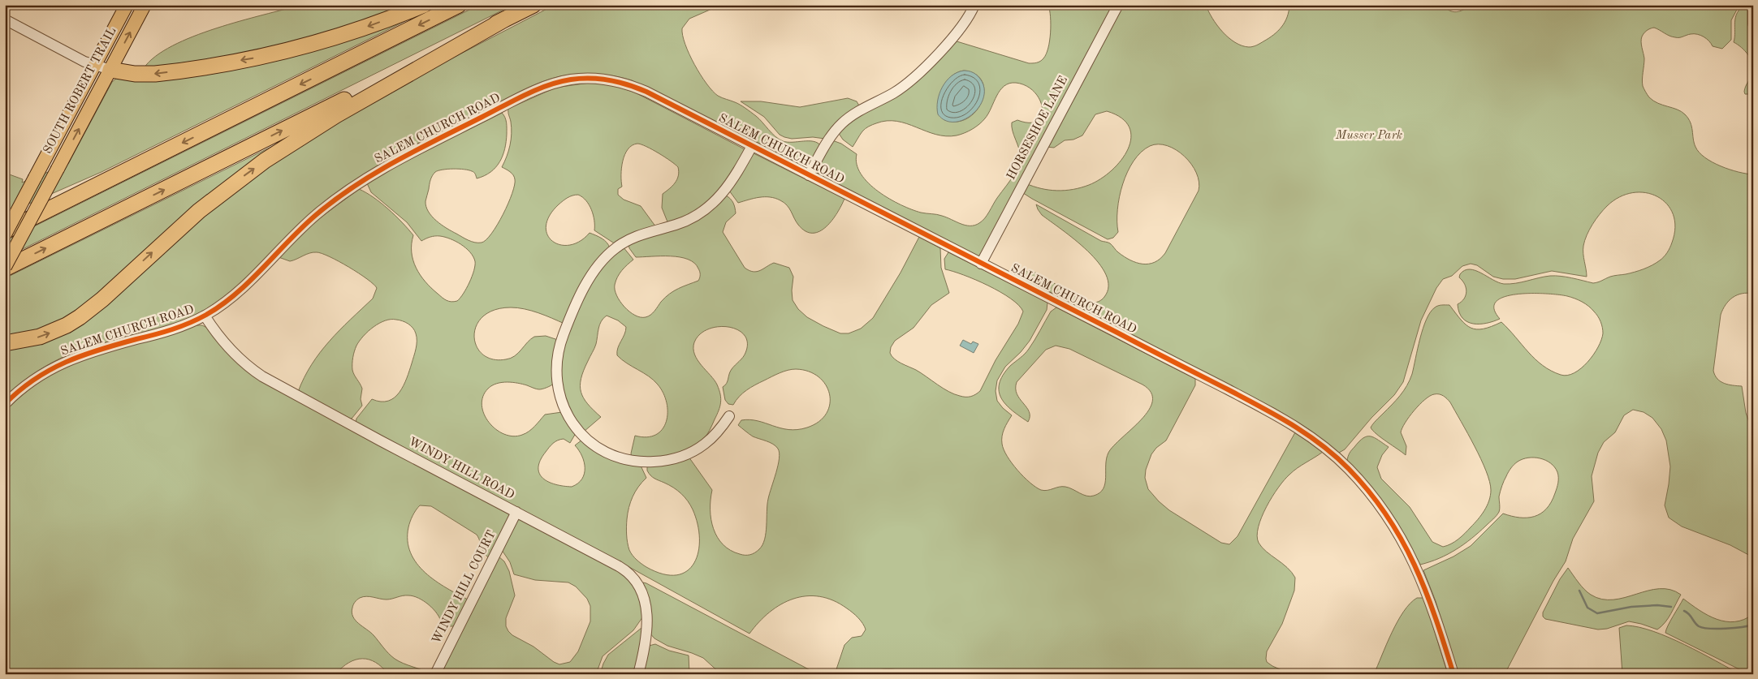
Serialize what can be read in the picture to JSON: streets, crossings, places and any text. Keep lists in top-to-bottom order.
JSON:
{
  "streets": {
    "main road": ["SOUTH ROBERT TRAIL"],
    "street": [
      "HORSESHOE LANE",
      "SALEM CHURCH ROAD",
      "WINDY HILL ROAD",
      "WINDY HILL COURT"
    ]
  },
  "crossings": [
    ["HORSESHOE LANE", "SALEM CHURCH ROAD"],
    ["SALEM CHURCH ROAD", "WINDY HILL ROAD"],
    ["WINDY HILL ROAD", "WINDY HILL COURT"]
  ],
  "parks": ["Musser Park"]
}
